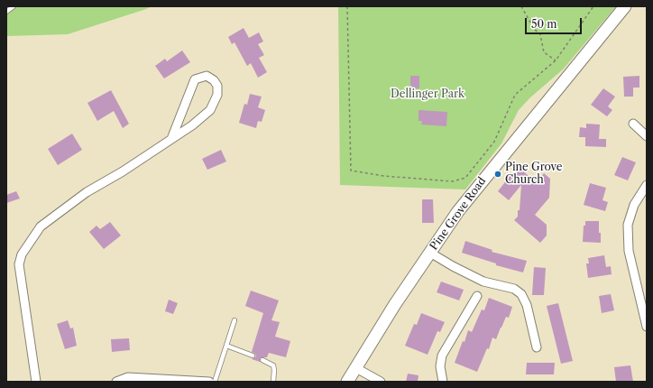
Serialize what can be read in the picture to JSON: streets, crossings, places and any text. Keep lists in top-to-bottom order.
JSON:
{
  "streets": {
    "street": ["Pine Grove Road"]
  },
  "parks": ["Dellinger Park"],
  "places": ["Pine Grove Church"],
  "scale_bar": "50 m"
}
